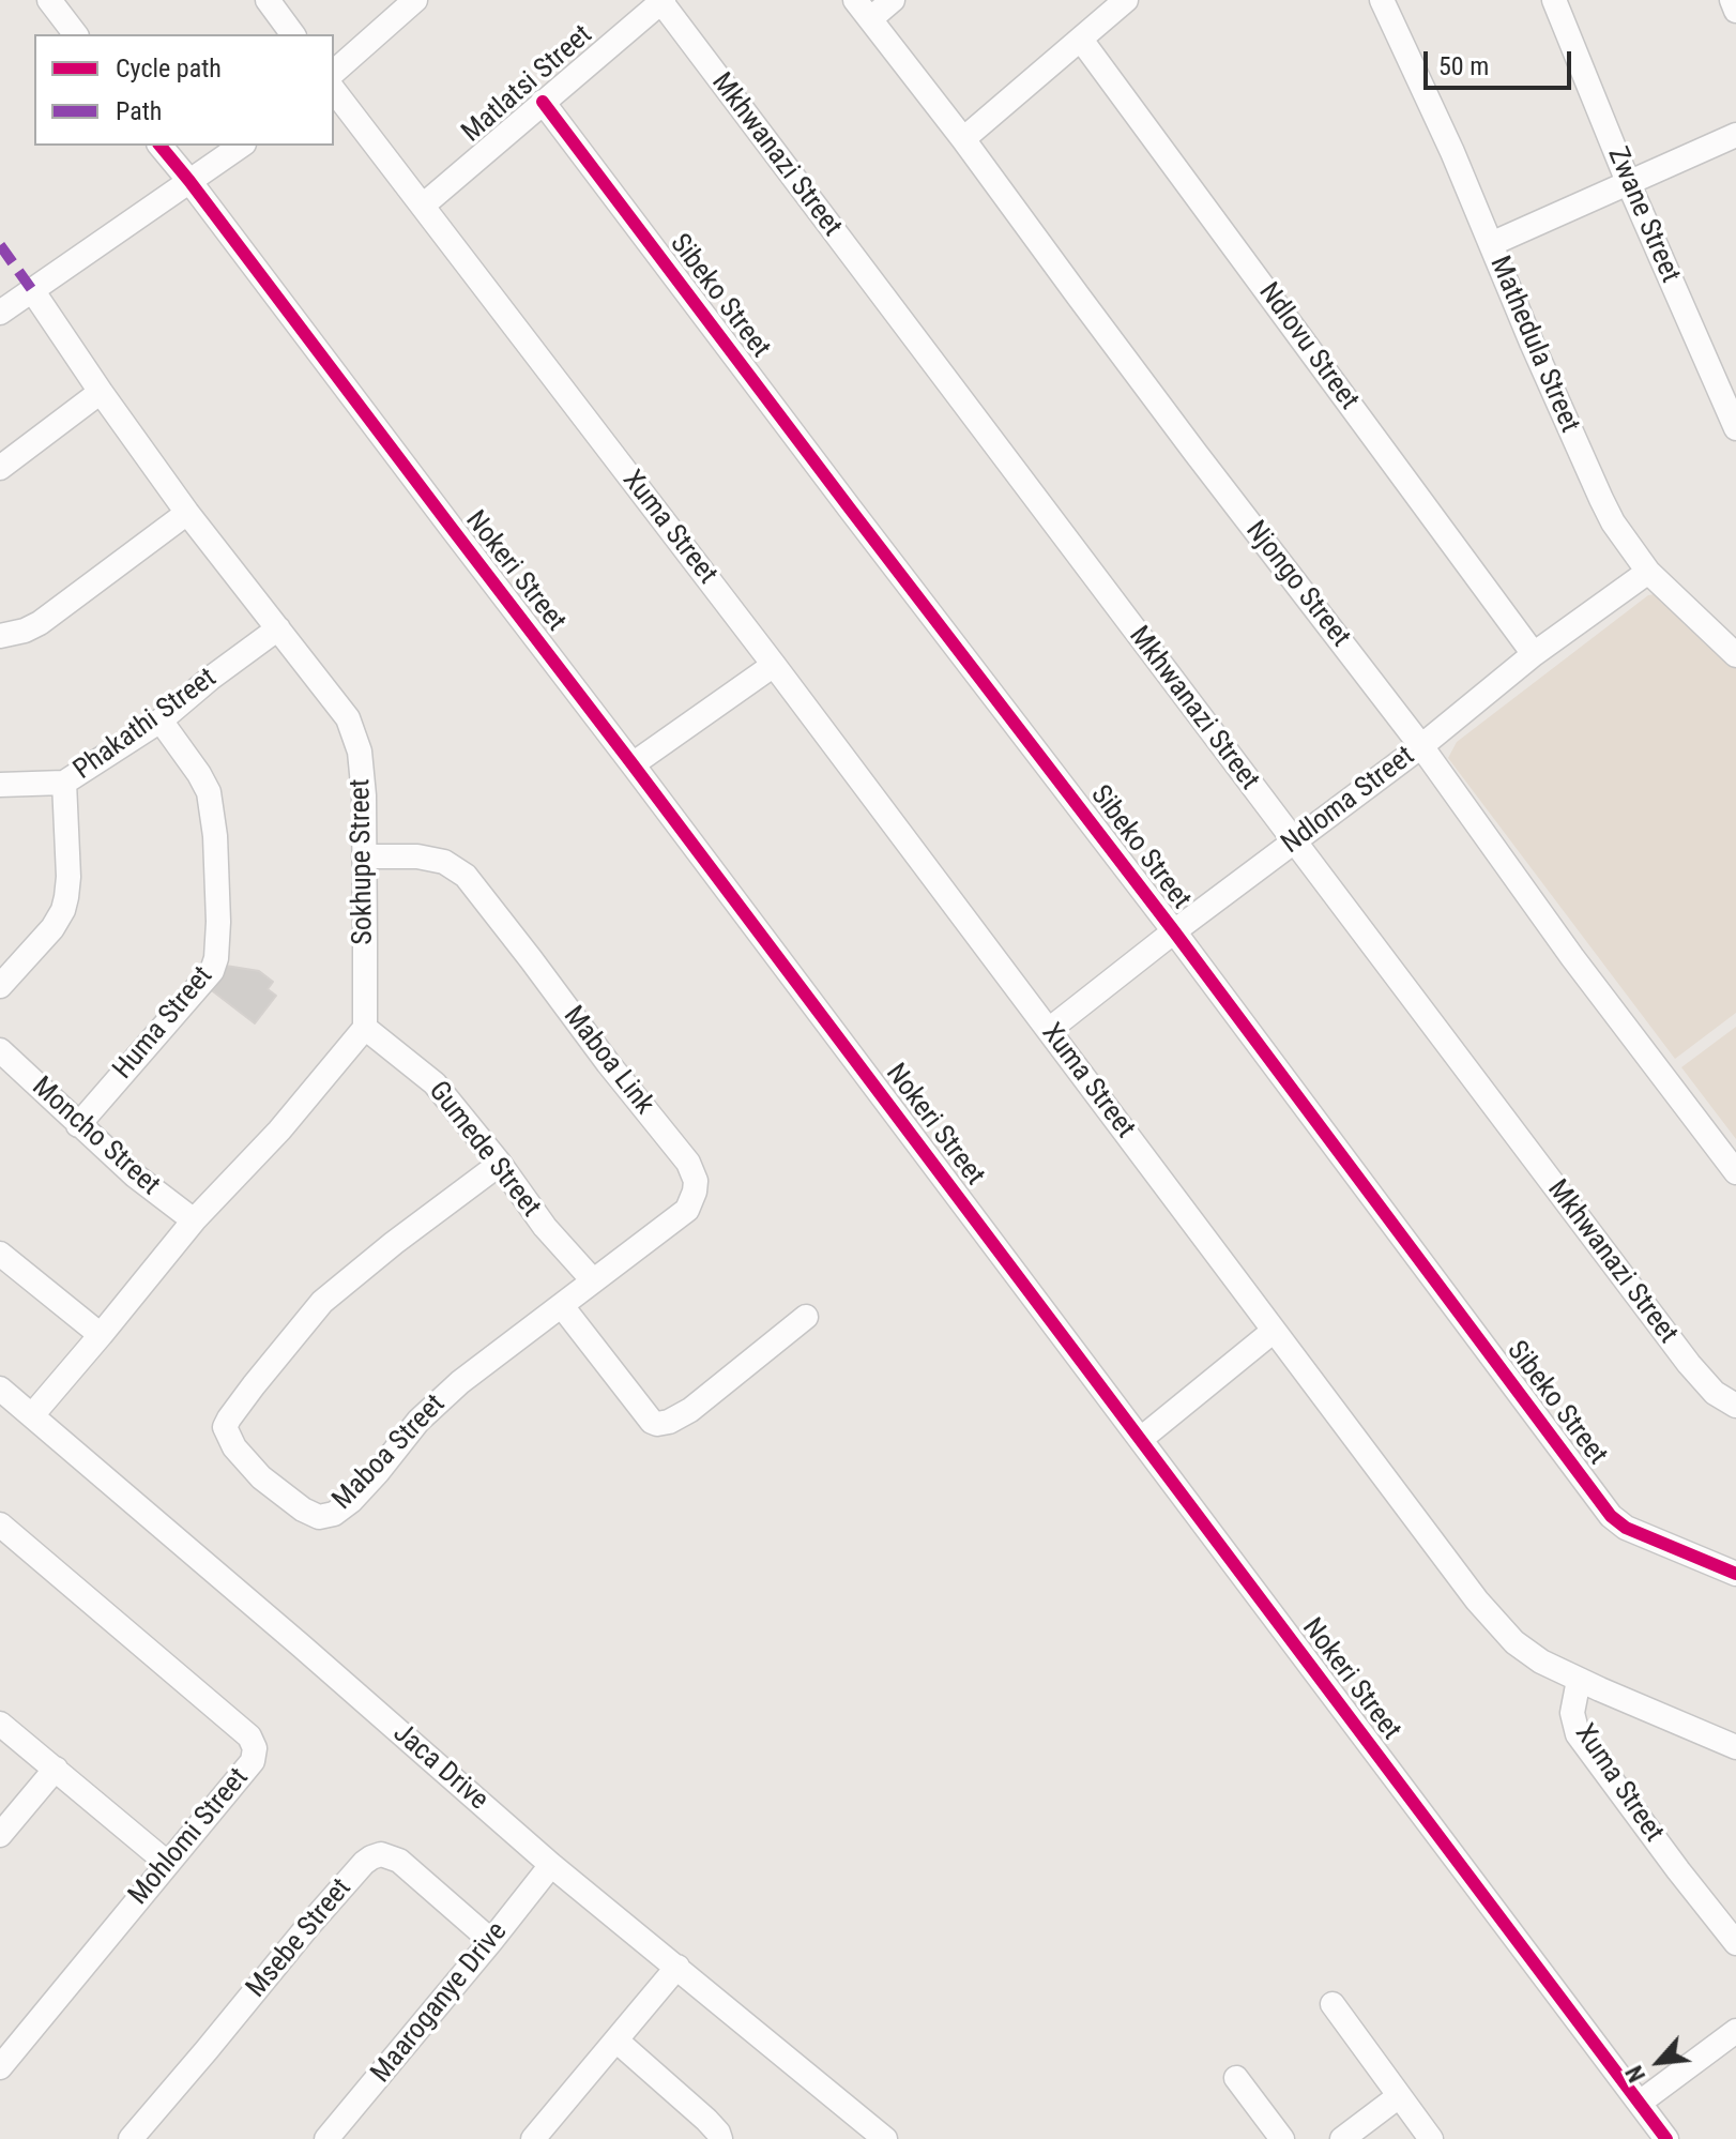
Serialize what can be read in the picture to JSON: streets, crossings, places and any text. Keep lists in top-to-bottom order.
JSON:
{
  "streets": {
    "street": [
      "Matlatsi Street",
      "Mkhwanazi Street",
      "Zwane Street",
      "Sibeko Street",
      "Mathedula Street",
      "Ndlovu Street",
      "Xuma Street",
      "Nokeri Street",
      "Njongo Street",
      "Phakathi Street",
      "Ndloma Street",
      "Sokhupe Street",
      "Huma Street",
      "Maboa Link",
      "Moncho Street",
      "Gumede Street",
      "Maboa Street",
      "Jaca Drive",
      "Mohlomi Street",
      "Msebe Street",
      "Maaroganye Drive"
    ]
  },
  "crossings": [
    ["Matlatsi Street", "Mkhwanazi Street"],
    ["Matlatsi Street", "Sibeko Street"],
    ["Matlatsi Street", "Xuma Street"],
    ["Mkhwanazi Street", "Ndloma Street"],
    ["Sibeko Street", "Ndloma Street"],
    ["Mathedula Street", "Ndloma Street"],
    ["Ndlovu Street", "Ndloma Street"],
    ["Xuma Street", "Ndloma Street"],
    ["Njongo Street", "Ndloma Street"],
    ["Phakathi Street", "Sokhupe Street"],
    ["Phakathi Street", "Huma Street"],
    ["Sokhupe Street", "Maboa Link"],
    ["Sokhupe Street", "Gumede Street"],
    ["Huma Street", "Moncho Street"],
    ["Maboa Link", "Gumede Street"],
    ["Maboa Link", "Maboa Street"],
    ["Gumede Street", "Maboa Street"],
    ["Jaca Drive", "Maaroganye Drive"],
    ["Msebe Street", "Maaroganye Drive"]
  ],
  "legend": ["Cycle path", "Path"],
  "scale_bar": "50 m",
  "north": "bottom left"
}
